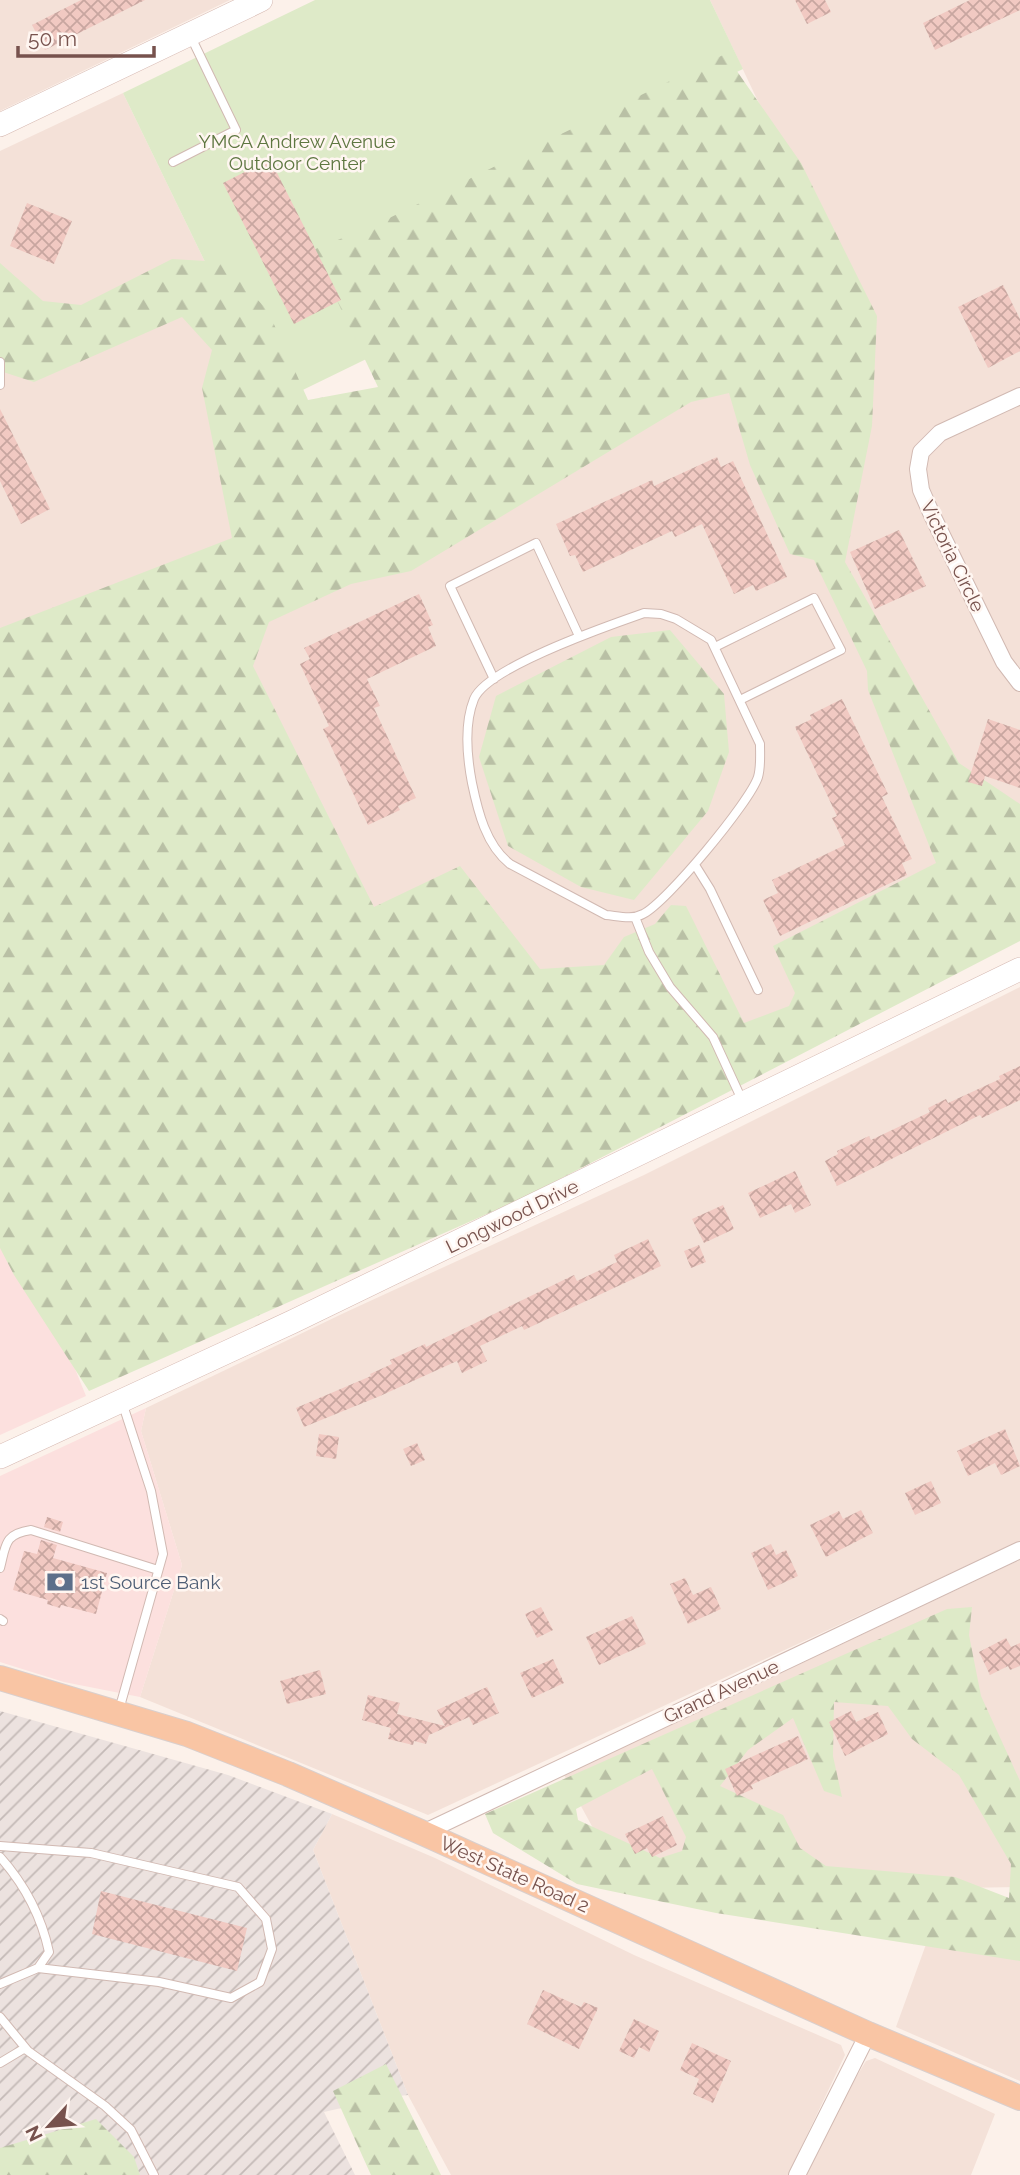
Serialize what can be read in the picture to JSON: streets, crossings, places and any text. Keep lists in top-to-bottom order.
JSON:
{
  "streets": {
    "main road": ["Longwood Drive", "West State Road 2"],
    "street": ["Victoria Circle", "Grand Avenue"]
  },
  "crossings": [
    ["Grand Avenue", "West State Road 2"]
  ],
  "parks": ["YMCA Andrew Avenue Outdoor Center"],
  "places": {
    "bank": ["1st Source Bank"]
  },
  "scale_bar": "50 m",
  "north": "bottom left"
}
